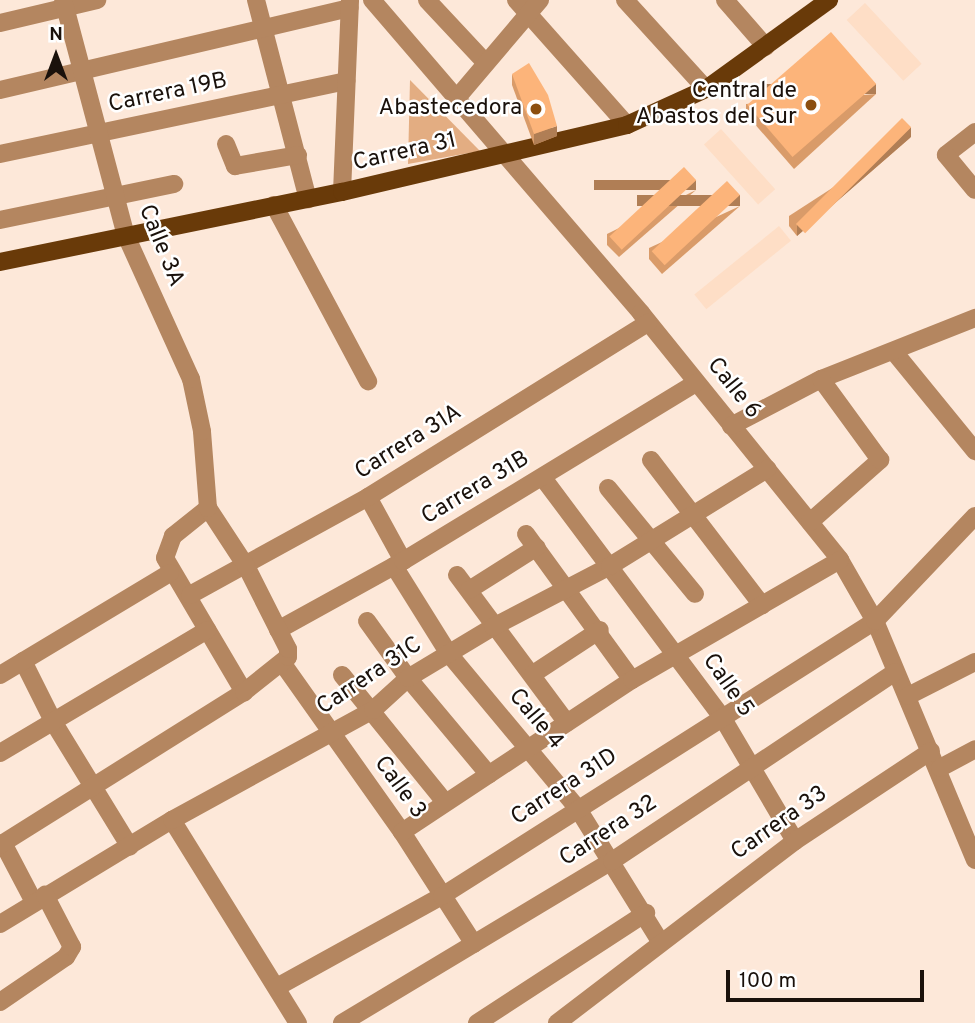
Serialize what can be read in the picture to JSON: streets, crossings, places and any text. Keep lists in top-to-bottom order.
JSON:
{
  "streets": {
    "main road": ["Carrera 31"],
    "street": [
      "Carrera 19B",
      "Calle 3A",
      "Calle 6",
      "Carrera 31A",
      "Carrera 31B",
      "Carrera 31C",
      "Calle 5",
      "Calle 4",
      "Calle 3",
      "Carrera 31D",
      "Carrera 33",
      "Carrera 32"
    ]
  },
  "crossings": [
    ["Carrera 19B", "Calle 3A"],
    ["Carrera 31", "Calle 3A"],
    ["Carrera 31", "Calle 6"],
    ["Calle 6", "Carrera 31A"],
    ["Calle 6", "Carrera 31B"],
    ["Calle 6", "Carrera 31C"],
    ["Calle 6", "Carrera 31D"],
    ["Calle 6", "Carrera 33"],
    ["Calle 6", "Carrera 32"],
    ["Carrera 31A", "Calle 4"],
    ["Carrera 31B", "Calle 5"],
    ["Carrera 31B", "Calle 4"],
    ["Carrera 31C", "Calle 5"],
    ["Carrera 31C", "Calle 4"],
    ["Carrera 31C", "Calle 3"],
    ["Calle 5", "Carrera 31D"],
    ["Calle 5", "Carrera 33"],
    ["Calle 5", "Carrera 32"],
    ["Calle 4", "Carrera 31D"],
    ["Calle 4", "Carrera 33"],
    ["Calle 4", "Carrera 32"],
    ["Calle 3", "Carrera 31D"],
    ["Calle 3", "Carrera 32"]
  ],
  "places": ["Central de Abastos del Sur", "Abastecedora"],
  "scale_bar": "100 m",
  "north": "top"
}
